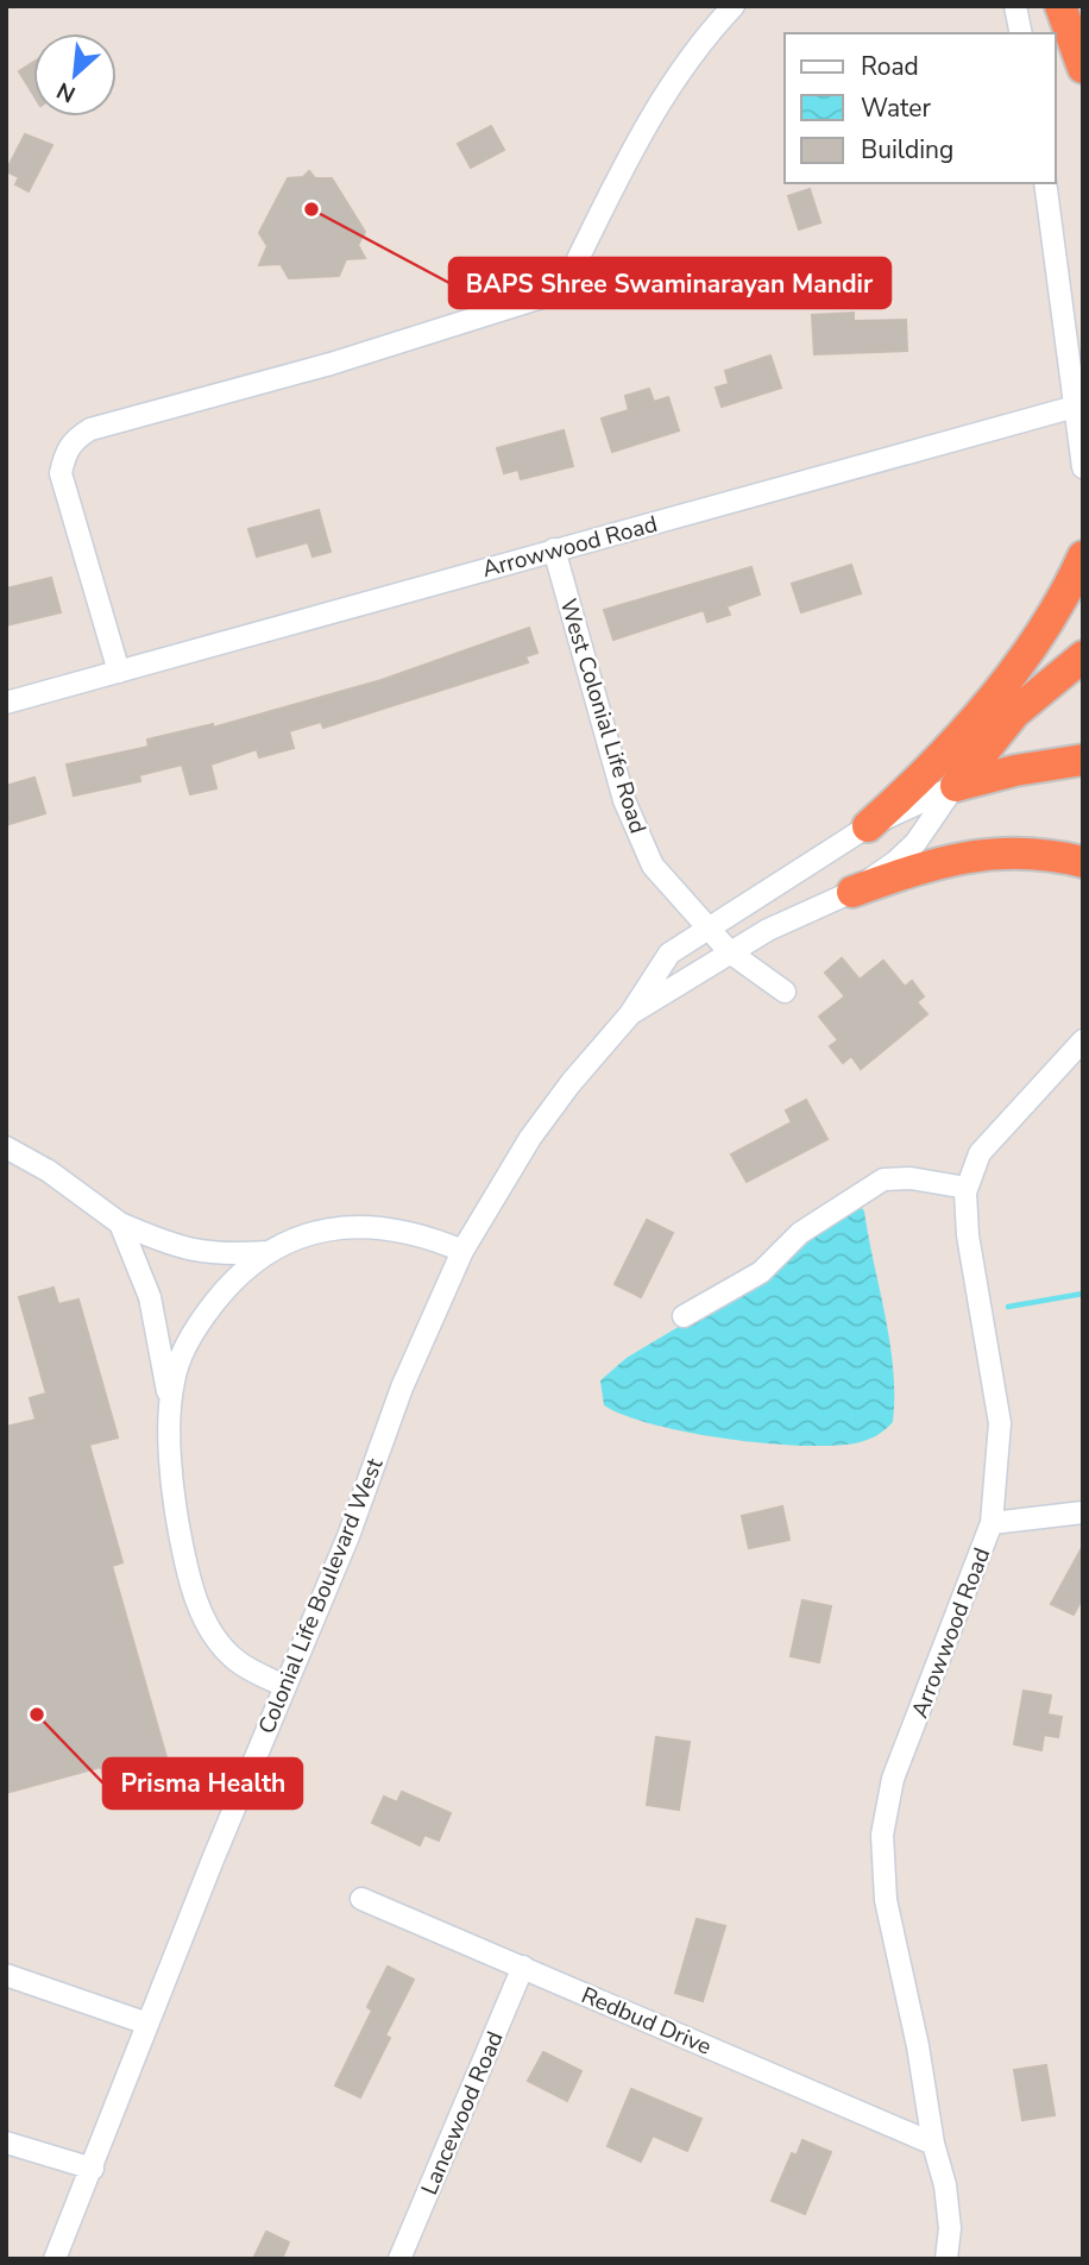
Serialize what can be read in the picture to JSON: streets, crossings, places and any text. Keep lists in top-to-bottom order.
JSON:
{
  "streets": {
    "street": [
      "Arrowwood Road",
      "West Colonial Life Road",
      "Colonial Life Boulevard West",
      "Redbud Drive",
      "Lancewood Road"
    ]
  },
  "crossings": [
    ["Arrowwood Road", "West Colonial Life Road"],
    ["Arrowwood Road", "Redbud Drive"],
    ["West Colonial Life Road", "Colonial Life Boulevard West"],
    ["Redbud Drive", "Lancewood Road"]
  ],
  "places": ["BAPS Shree Swaminarayan Mandir", "Prisma Health"],
  "legend": ["Road", "Water", "Building"],
  "north": "bottom left"
}
